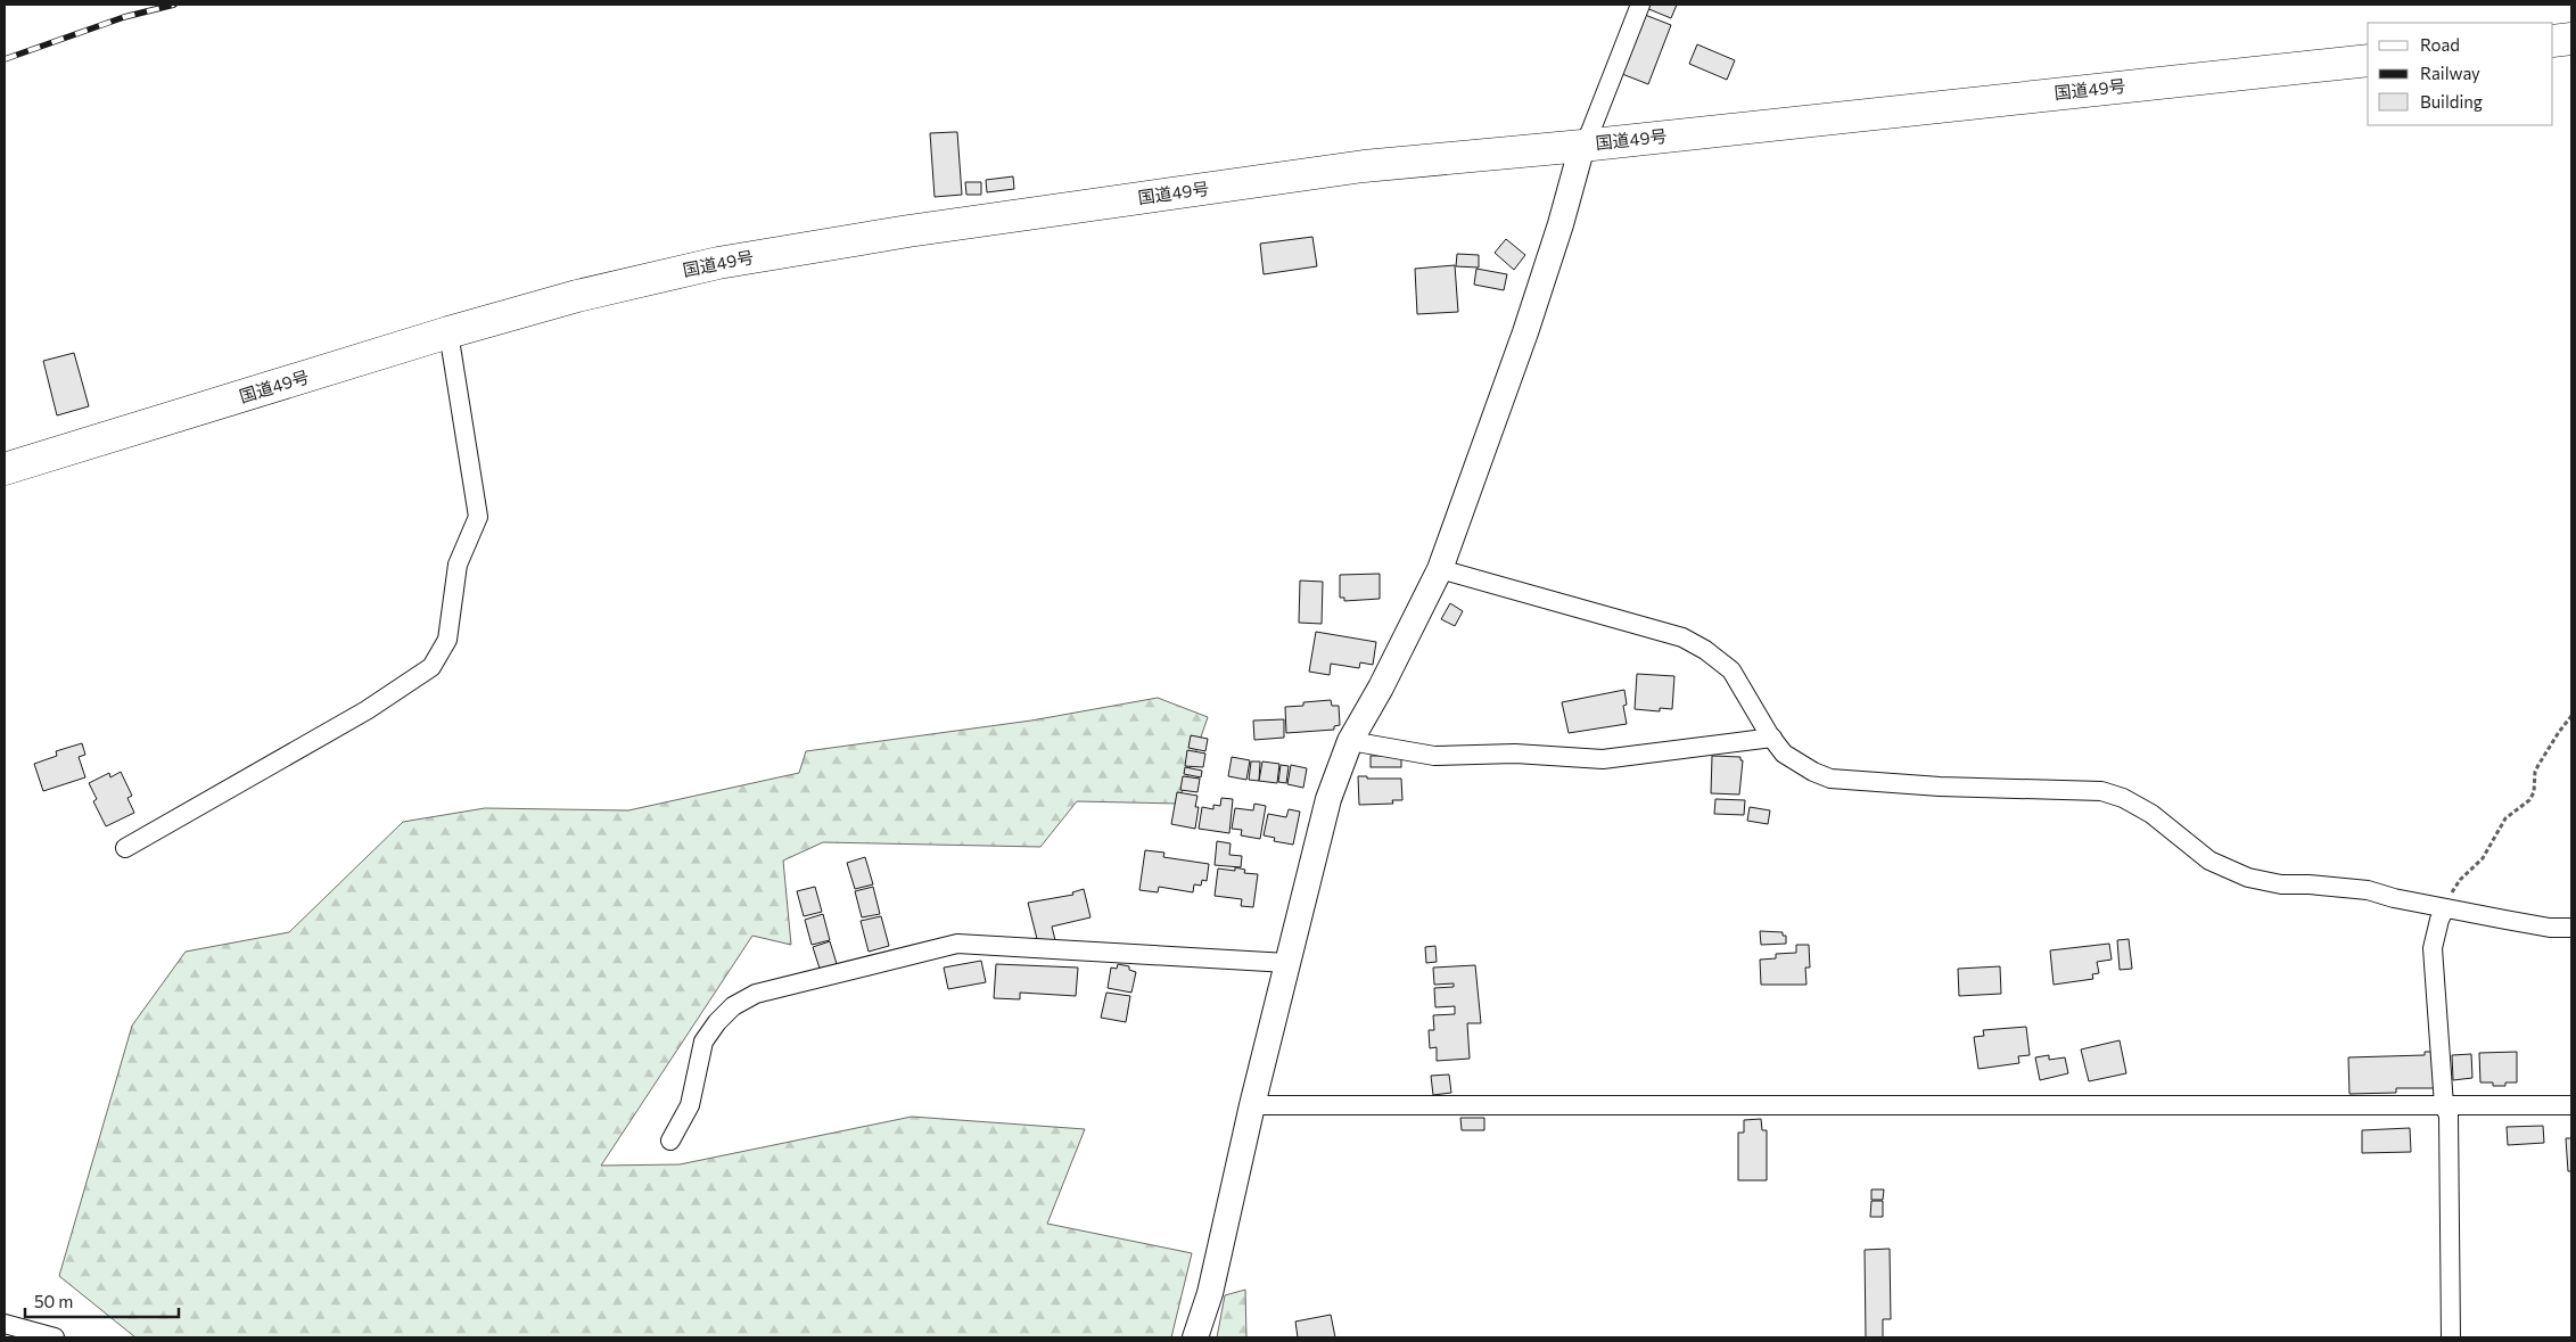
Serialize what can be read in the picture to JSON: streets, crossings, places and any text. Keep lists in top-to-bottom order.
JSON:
{
  "streets": {
    "highway": ["国道49号"]
  },
  "legend": ["Road", "Railway", "Building"],
  "scale_bar": "50 m"
}
